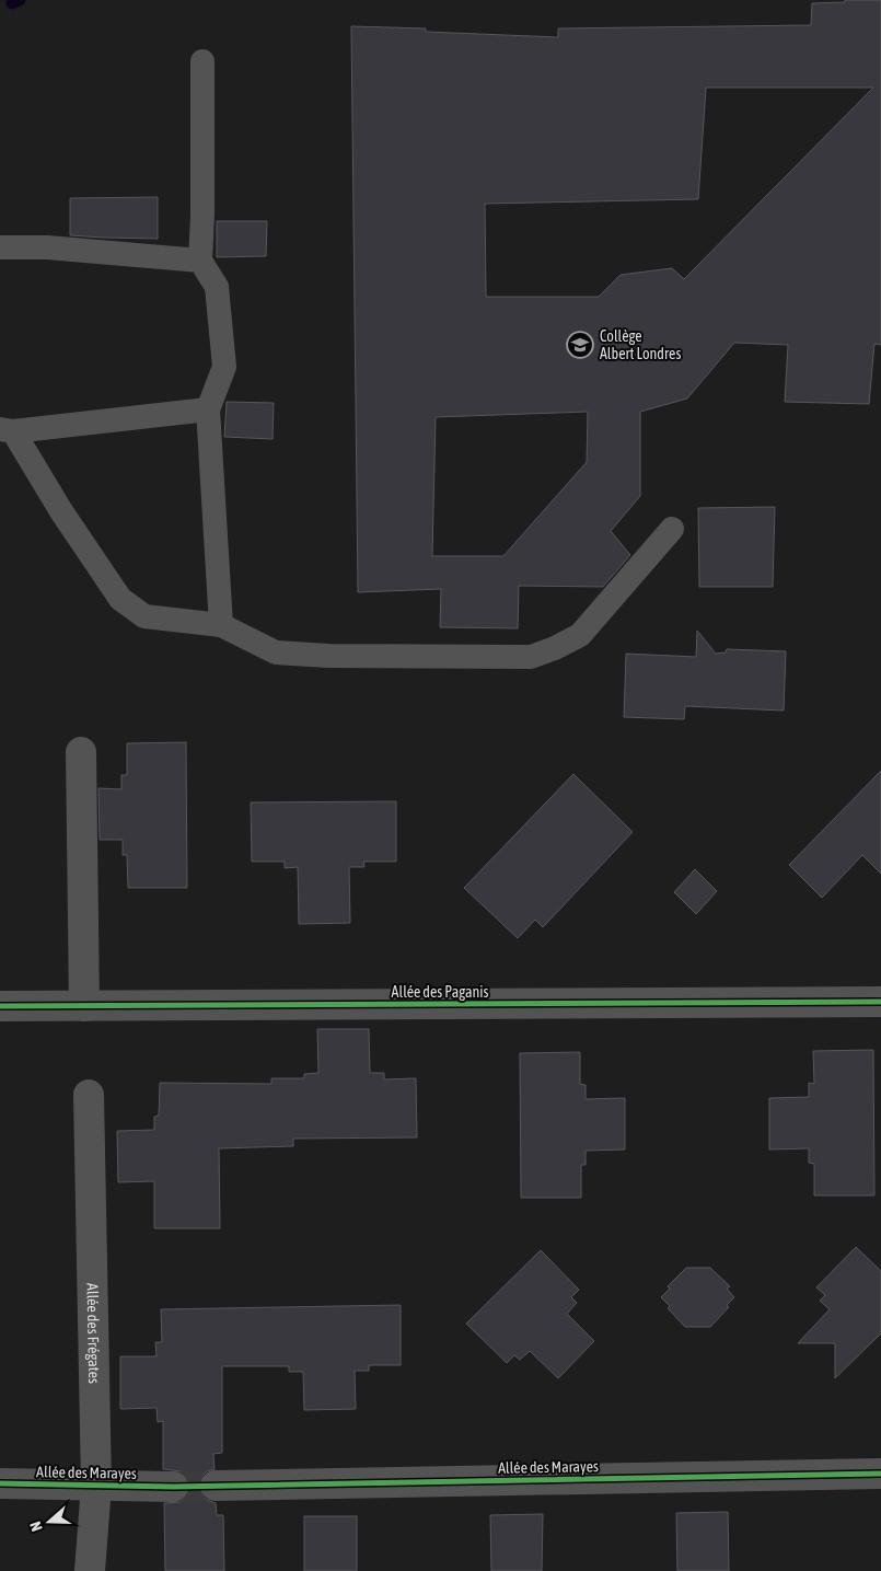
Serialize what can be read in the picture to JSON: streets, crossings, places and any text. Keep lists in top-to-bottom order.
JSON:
{
  "streets": {
    "street": ["Allée des Paganis", "Allée des Frégates", "Allée des Marayes"]
  },
  "crossings": [
    ["Allée des Frégates", "Allée des Marayes"]
  ],
  "places": {
    "school or university": ["Collège Albert Londres"]
  },
  "north": "left"
}
